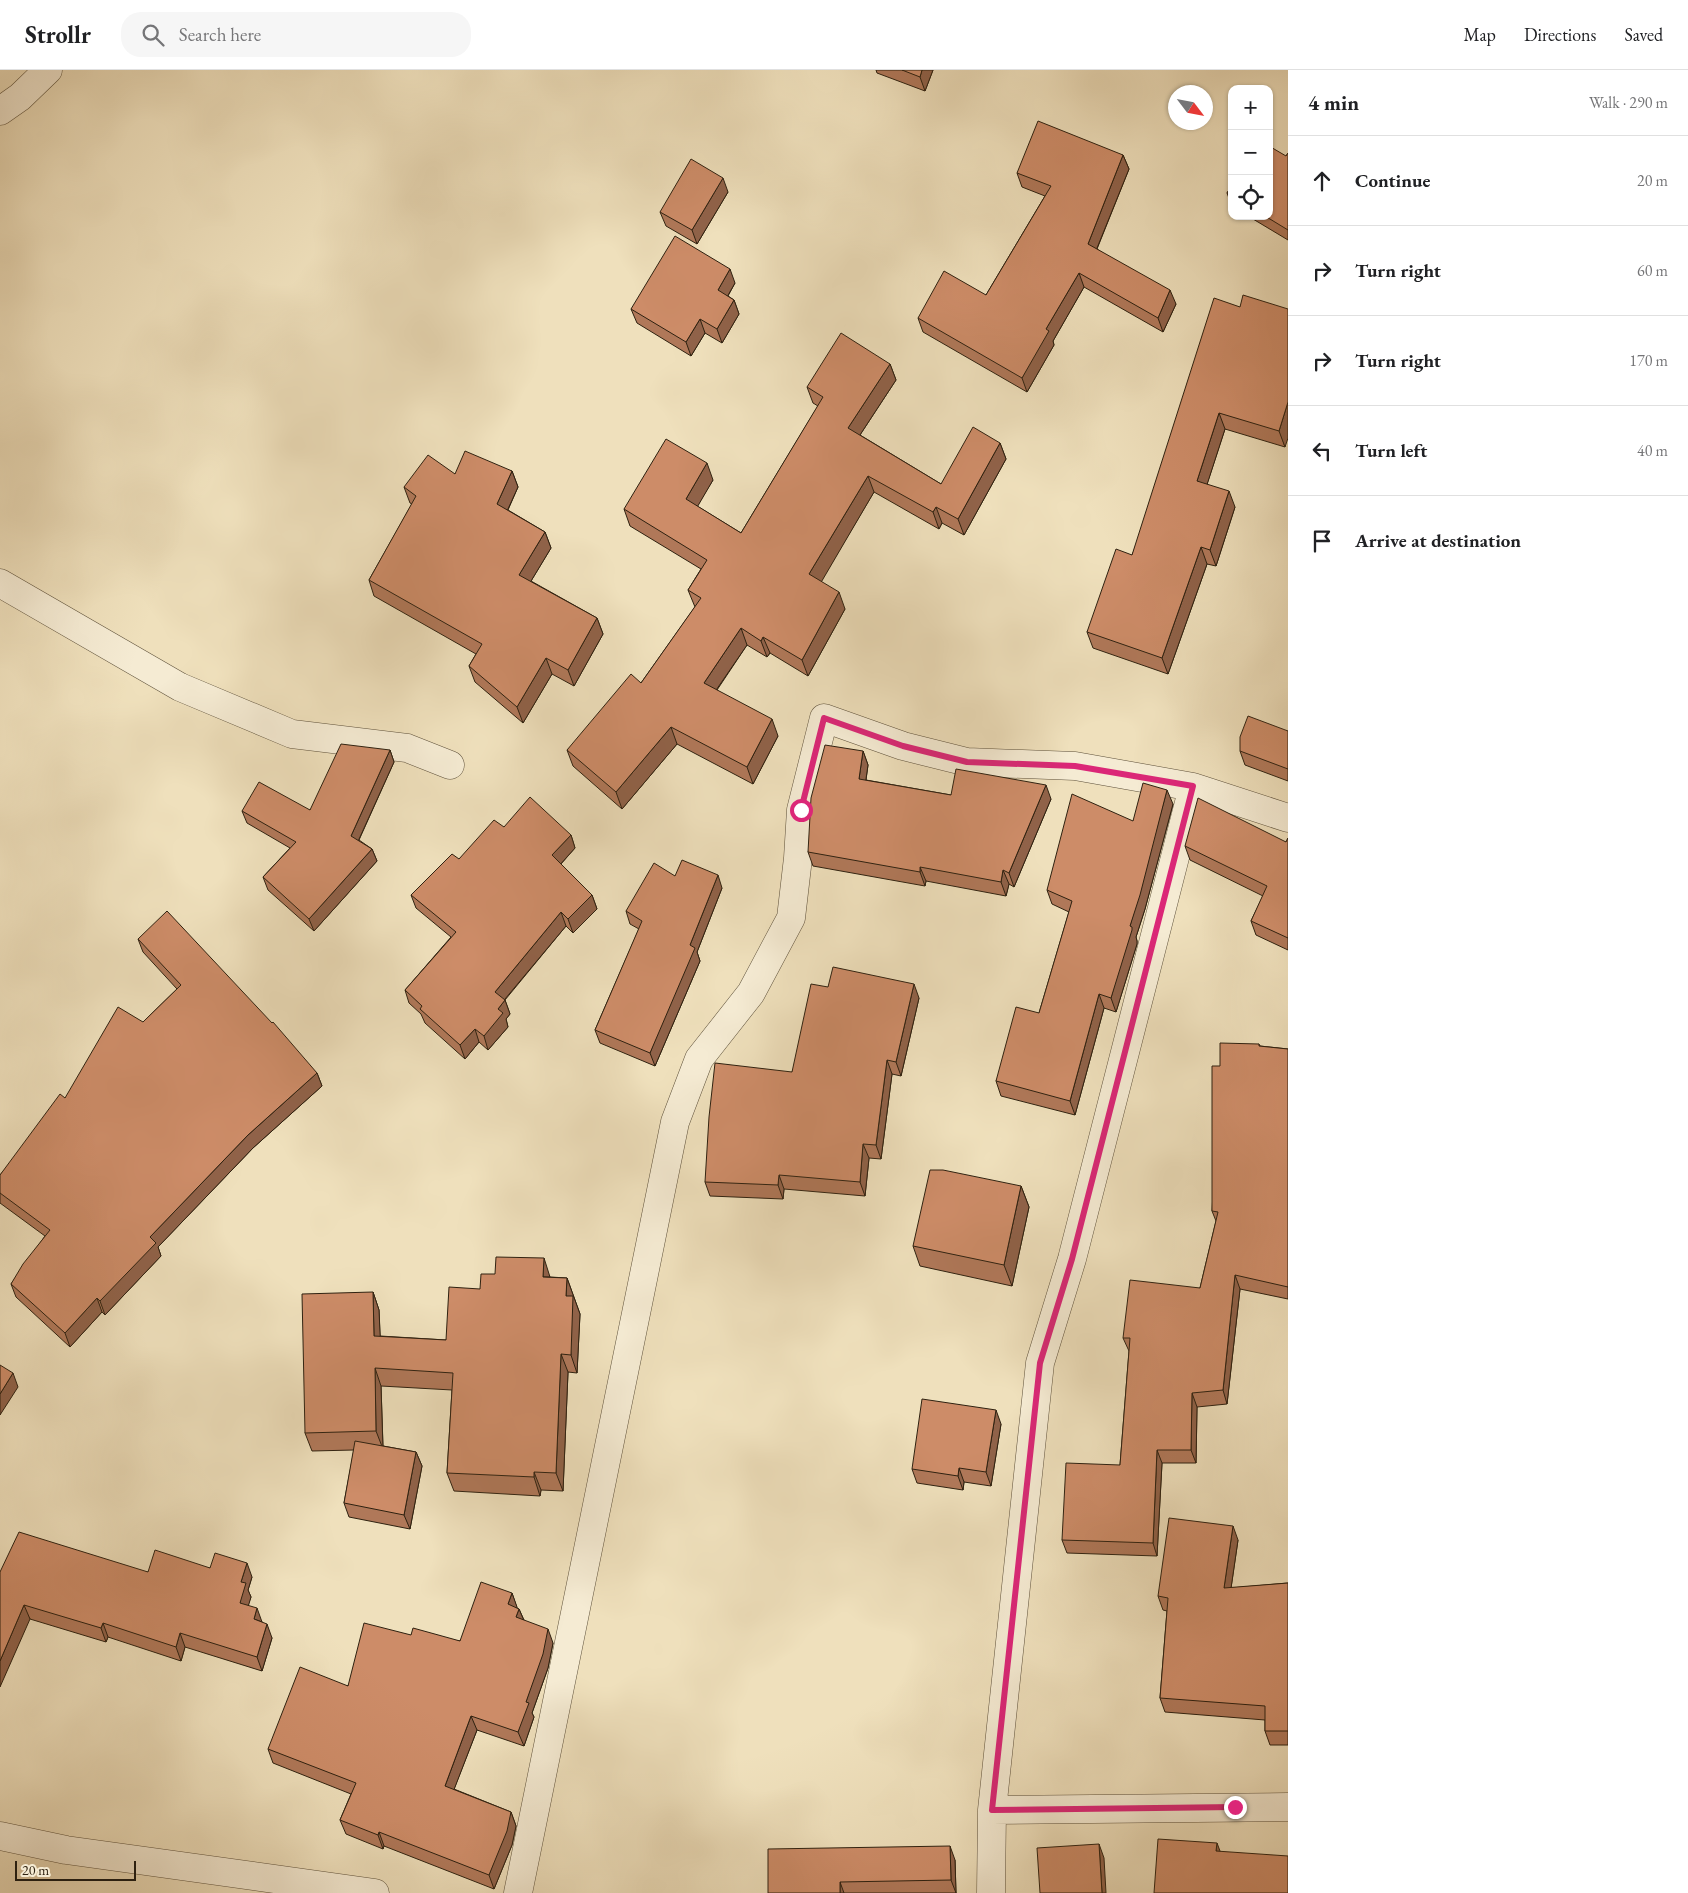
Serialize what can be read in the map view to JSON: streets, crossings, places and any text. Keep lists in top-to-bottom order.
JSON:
{
  "scale_bar": "20 m",
  "north": "bottom right",
  "page": {
    "header": "Strollr",
    "search": "Search here",
    "nav": ["Map", "Directions", "Saved"],
    "heading": ["4 min", "Walk · 290 m"],
    "map_buttons": ["+", "−"],
    "list": [
      ["Continue", "20 m"],
      ["Turn right", "60 m"],
      ["Turn right", "170 m"],
      ["Turn left", "40 m"],
      "Arrive at destination"
    ],
    "scale": "20 m"
  }
}
